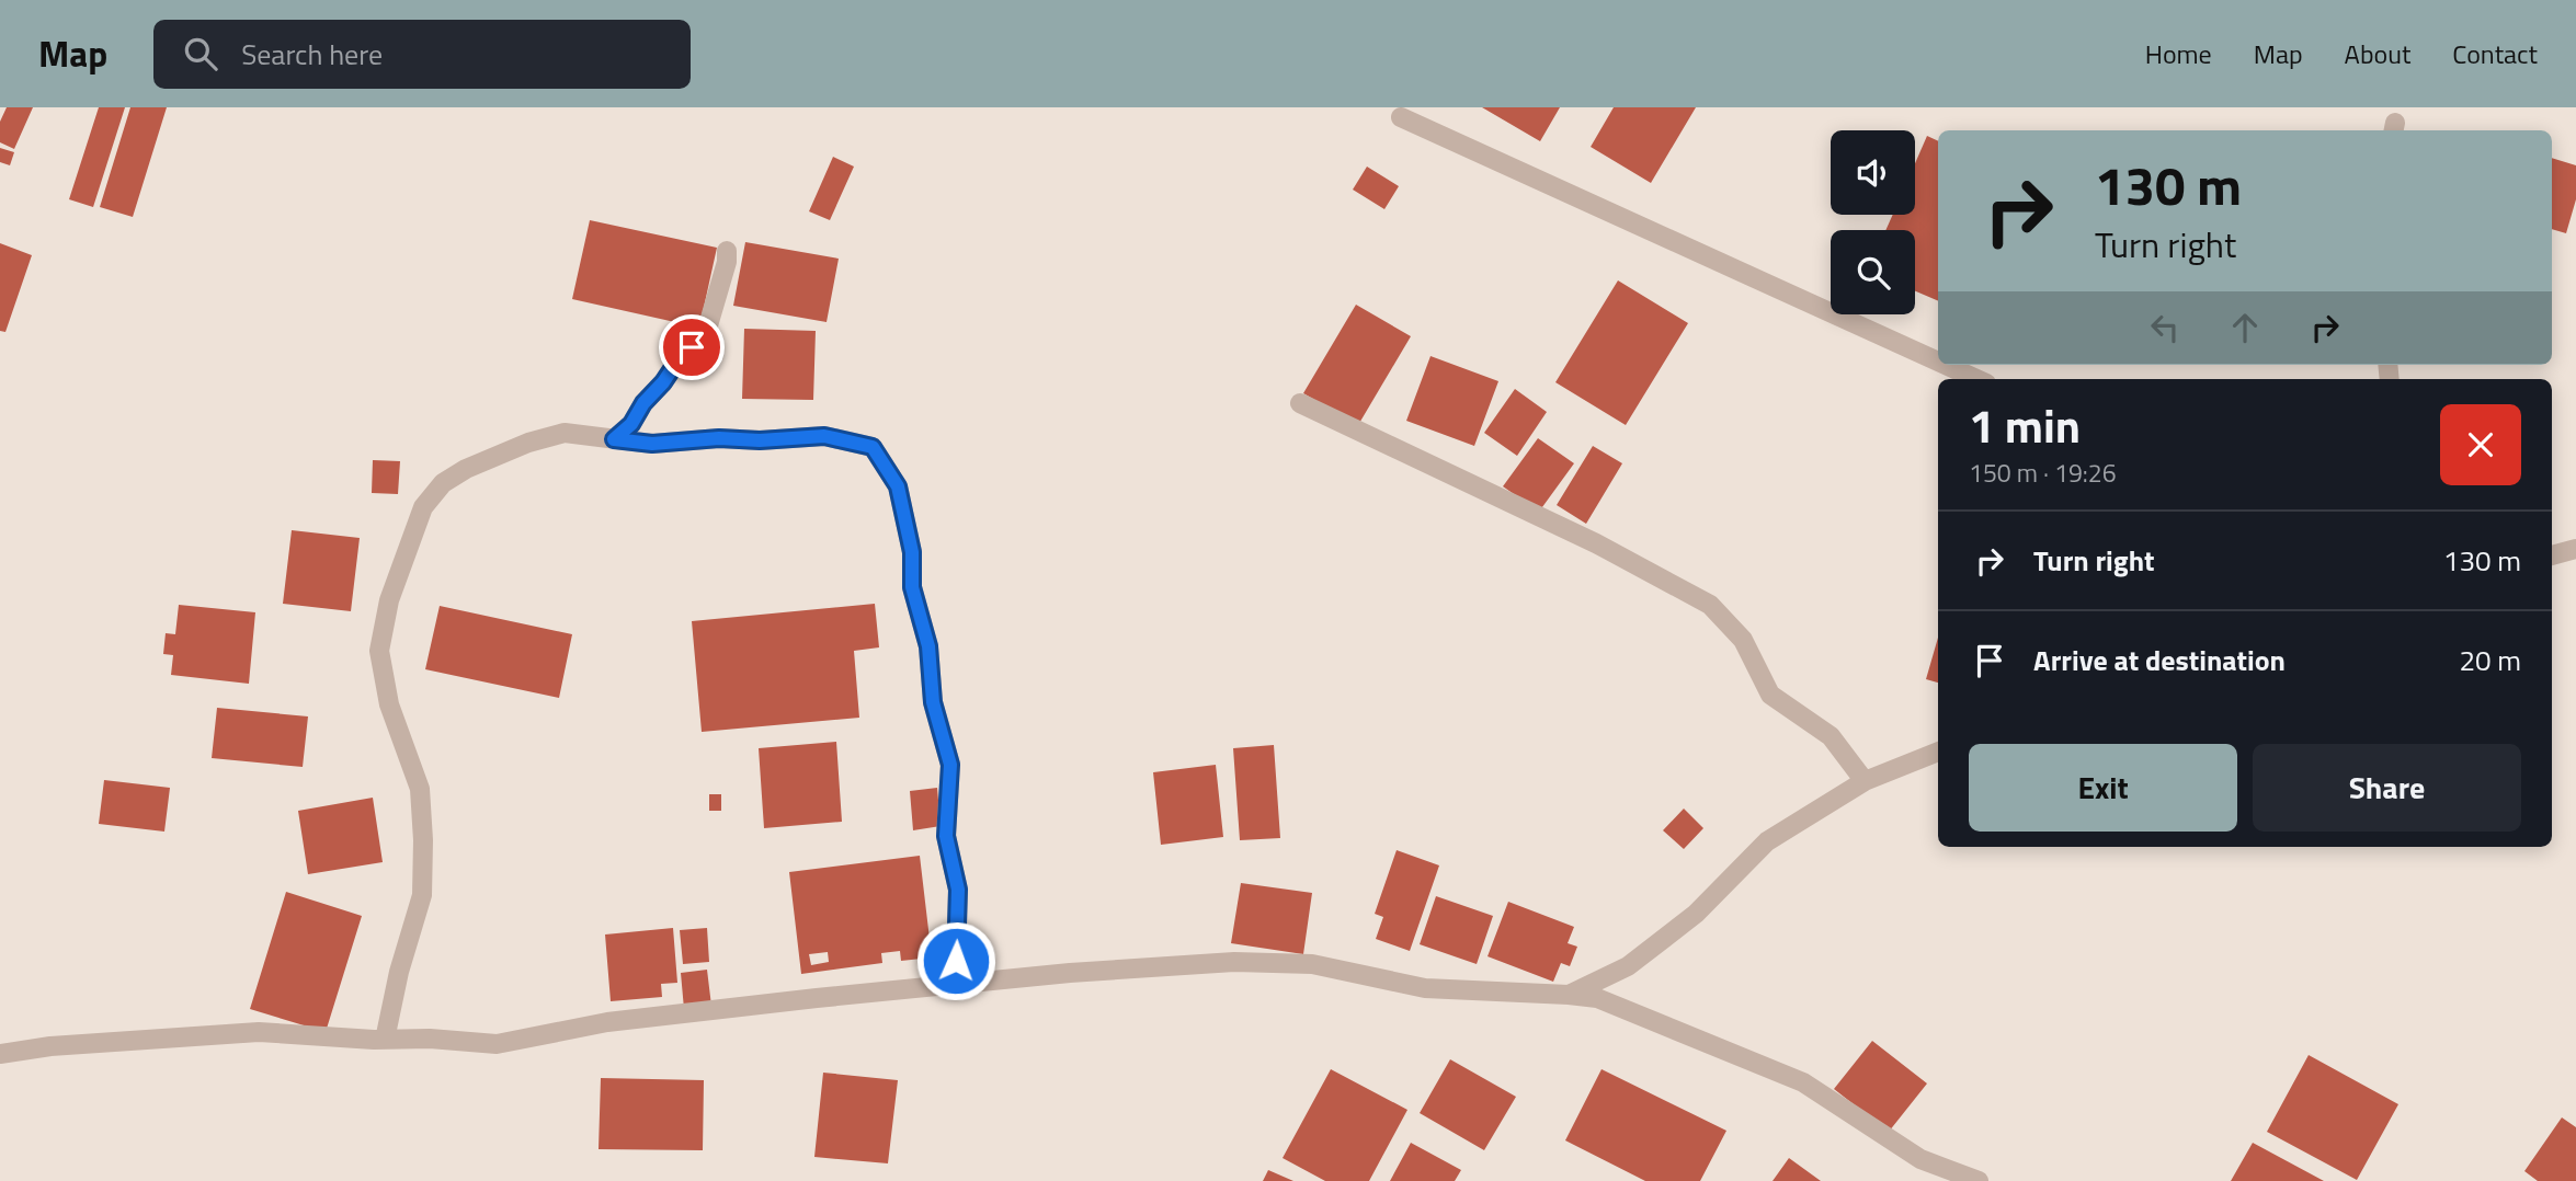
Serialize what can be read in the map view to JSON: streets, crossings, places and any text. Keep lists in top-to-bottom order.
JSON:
{
  "page": {
    "header": "Map",
    "search": "Search here",
    "nav": [
      "Home",
      "Map",
      "About",
      "Contact"
    ],
    "turn": ["130 m", "Turn right"],
    "heading": ["1 min", "150 m · 19:26"],
    "list": [
      {
        "name": "Turn right",
        "value": "130 m"
      },
      {
        "name": "Arrive at destination",
        "value": "20 m"
      }
    ],
    "buttons": ["Exit", "Share"]
  }
}
